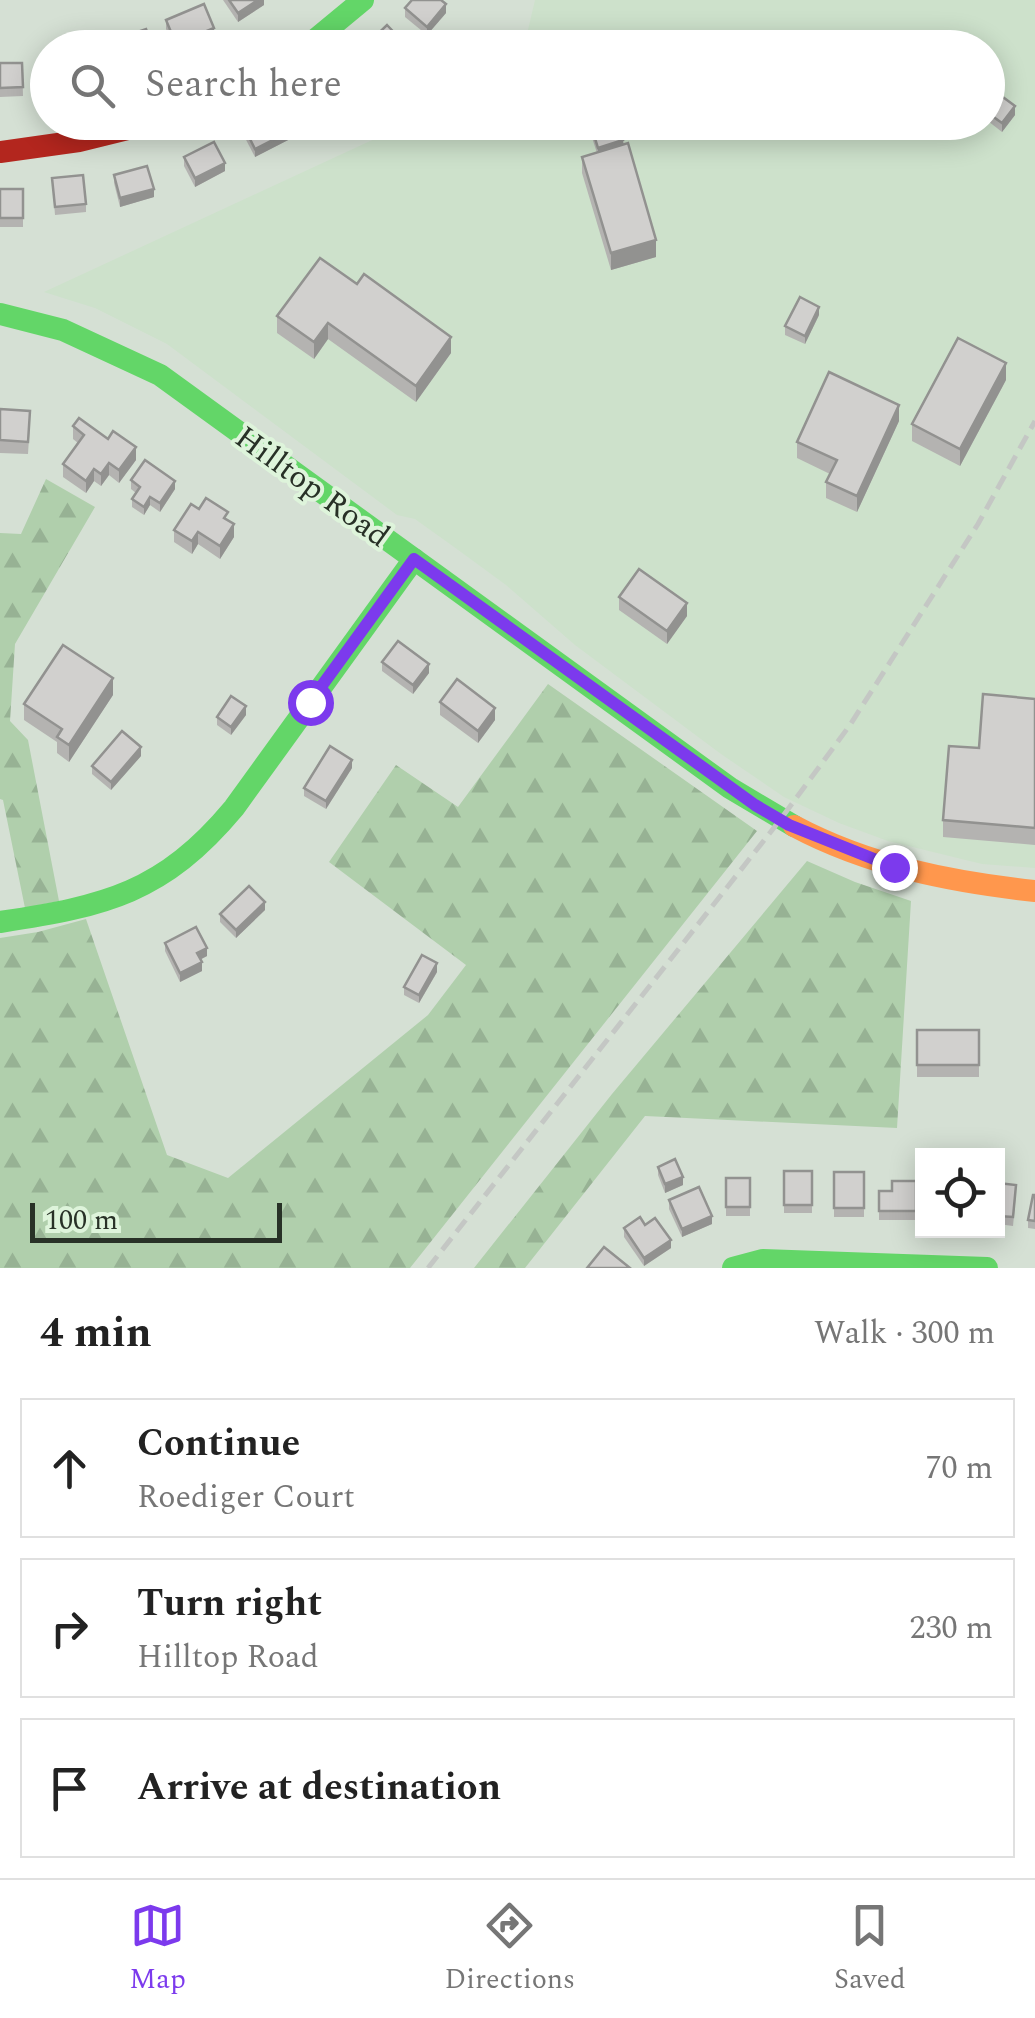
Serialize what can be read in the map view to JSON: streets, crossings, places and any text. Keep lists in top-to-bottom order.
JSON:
{
  "streets": {
    "main road": ["Hilltop Road"]
  },
  "scale_bar": "100 m",
  "page": {
    "search": "Search here",
    "scale": "100 m",
    "heading": ["4 min", "Walk · 300 m"],
    "list": [
      ["Continue", "Roediger Court", "70 m"],
      ["Turn right", "Hilltop Road", "230 m"],
      "Arrive at destination"
    ],
    "nav": ["Map", "Directions", "Saved"]
  }
}
